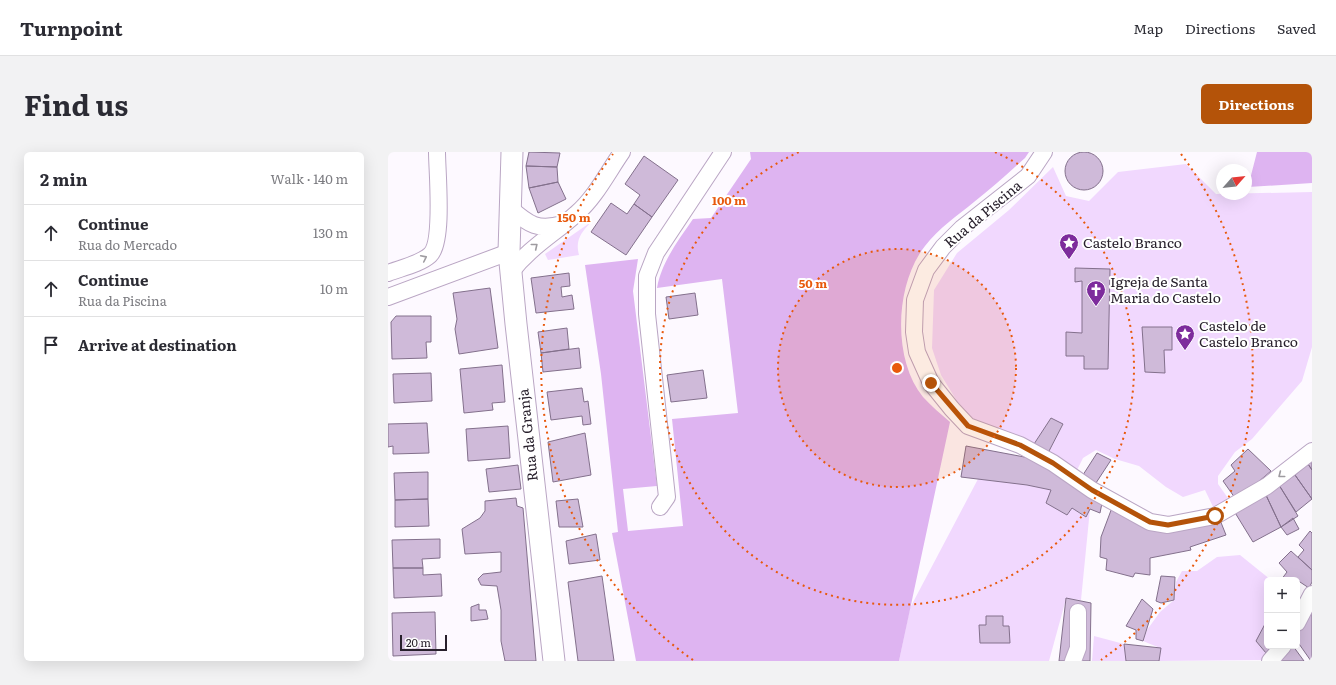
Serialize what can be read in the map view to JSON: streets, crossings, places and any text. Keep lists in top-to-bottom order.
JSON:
{
  "streets": {
    "main road": ["Rua da Granja"],
    "street": ["Rua da Piscina"]
  },
  "places": {
    "place": ["Castelo Branco", "Castelo de Castelo Branco"],
    "church": ["Igreja de Santa Maria do Castelo"]
  },
  "scale_bar": "20 m",
  "north": "top right",
  "page": {
    "header": "Turnpoint",
    "nav": ["Map", "Directions", "Saved"],
    "title": "Find us",
    "buttons": "Directions",
    "heading": ["2 min", "Walk · 140 m"],
    "list": [
      ["Continue", "Rua do Mercado", "130 m"],
      ["Continue", "Rua da Piscina", "10 m"],
      "Arrive at destination"
    ],
    "map_buttons": ["+", "−"],
    "scale": "20 m"
  },
  "rings": ["100 m", "150 m", "50 m"]
}
